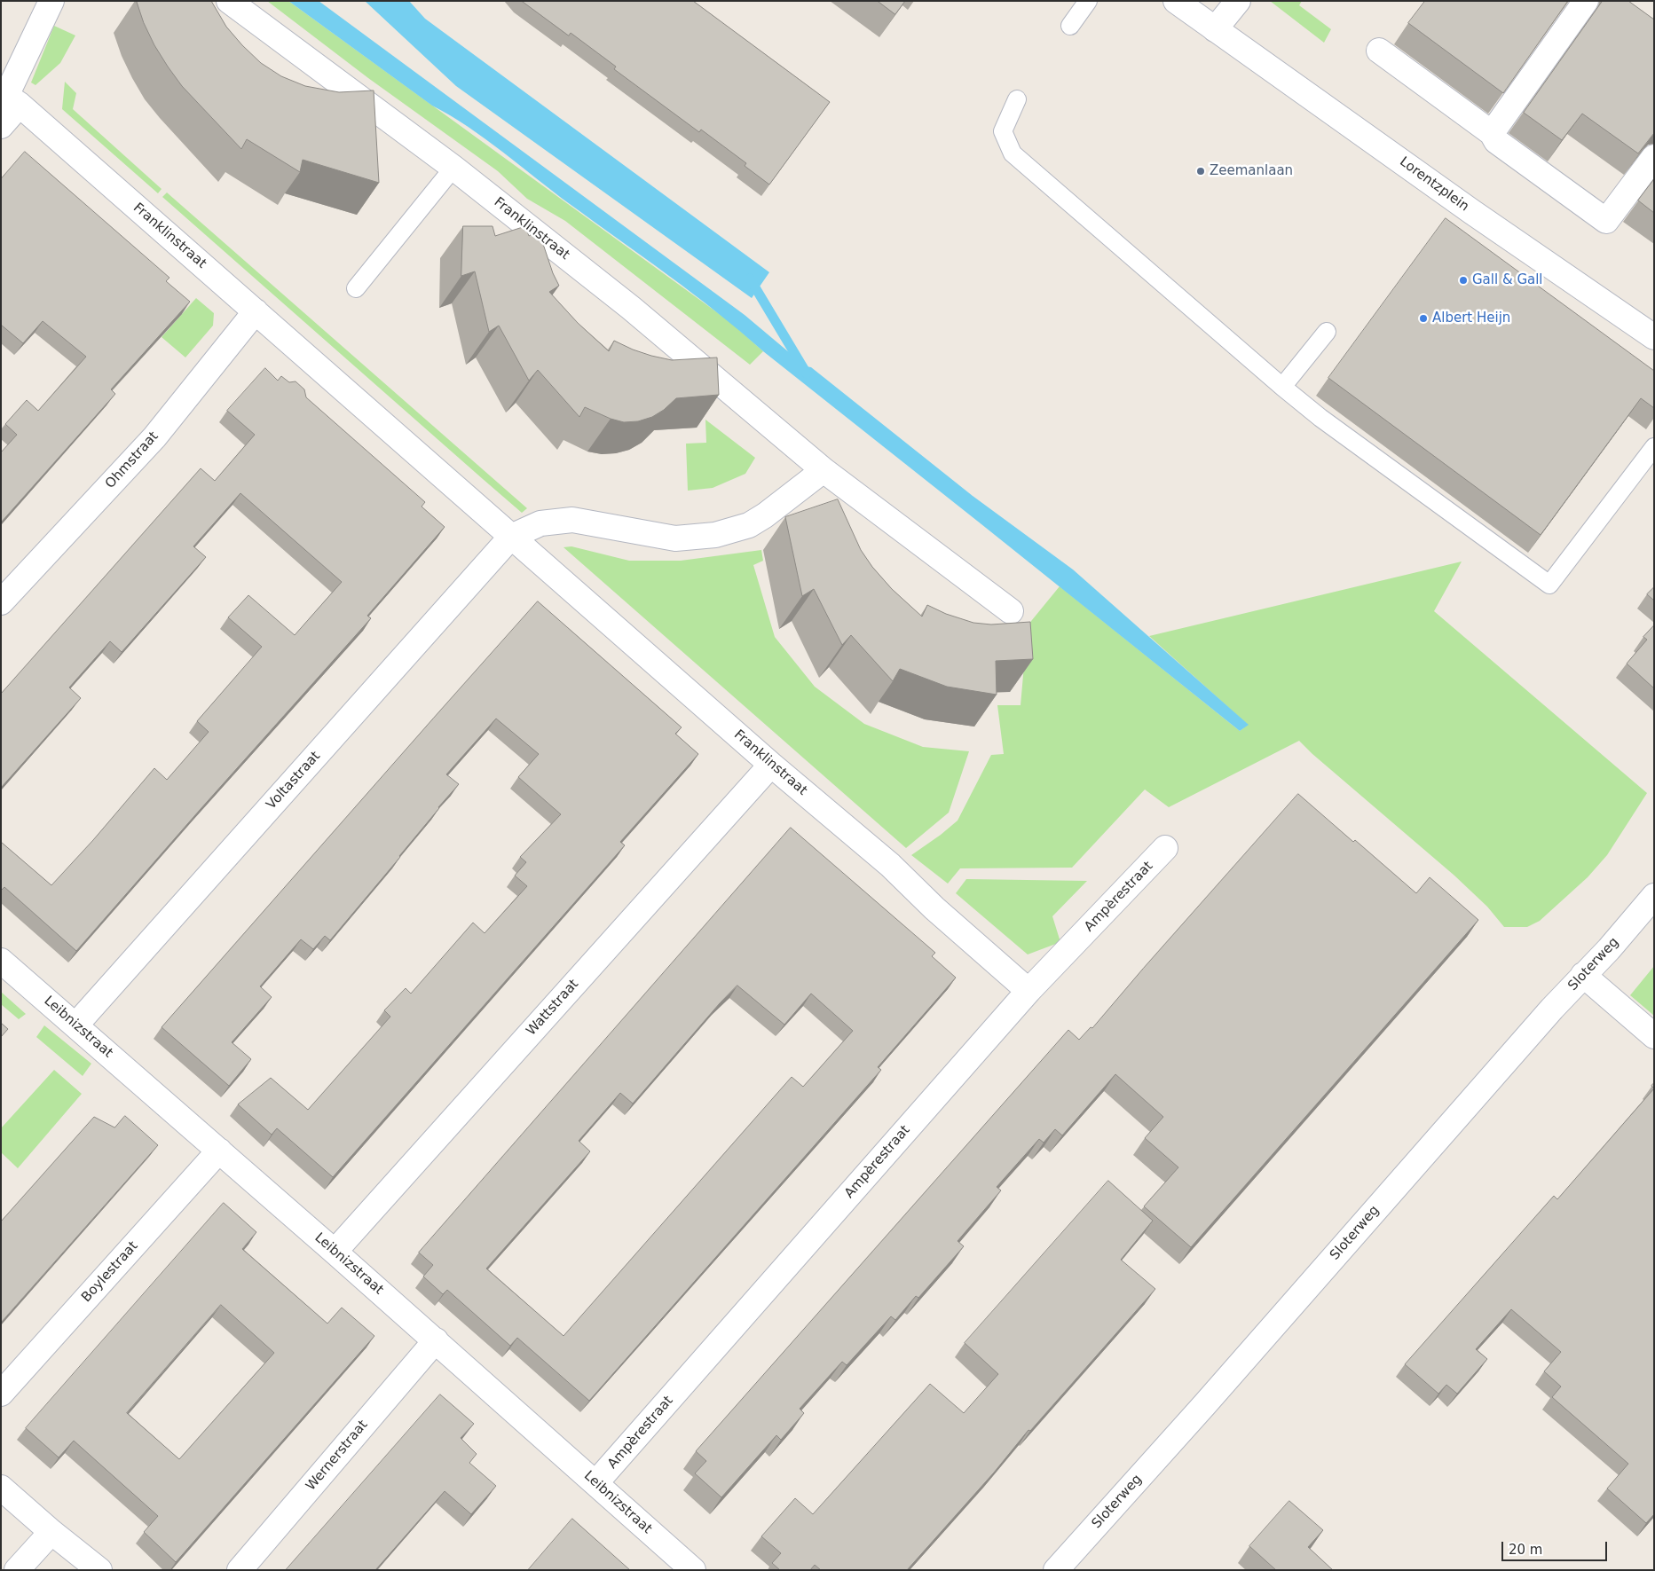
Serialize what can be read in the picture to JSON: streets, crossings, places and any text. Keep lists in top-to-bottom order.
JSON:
{
  "streets": {
    "street": [
      "Lorentzplein",
      "Franklinstraat",
      "Ohmstraat",
      "Voltastraat",
      "Ampèrestraat",
      "Sloterweg",
      "Wattstraat",
      "Leibnizstraat",
      "Boylestraat",
      "Wernerstraat"
    ]
  },
  "crossings": [
    ["Franklinstraat", "Ohmstraat"],
    ["Franklinstraat", "Voltastraat"],
    ["Franklinstraat", "Ampèrestraat"],
    ["Franklinstraat", "Wattstraat"],
    ["Voltastraat", "Leibnizstraat"],
    ["Ampèrestraat", "Leibnizstraat"],
    ["Wattstraat", "Leibnizstraat"],
    ["Leibnizstraat", "Boylestraat"],
    ["Leibnizstraat", "Wernerstraat"]
  ],
  "places": ["Zeemanlaan", "Gall & Gall", "Albert Heijn"],
  "scale_bar": "20 m"
}
